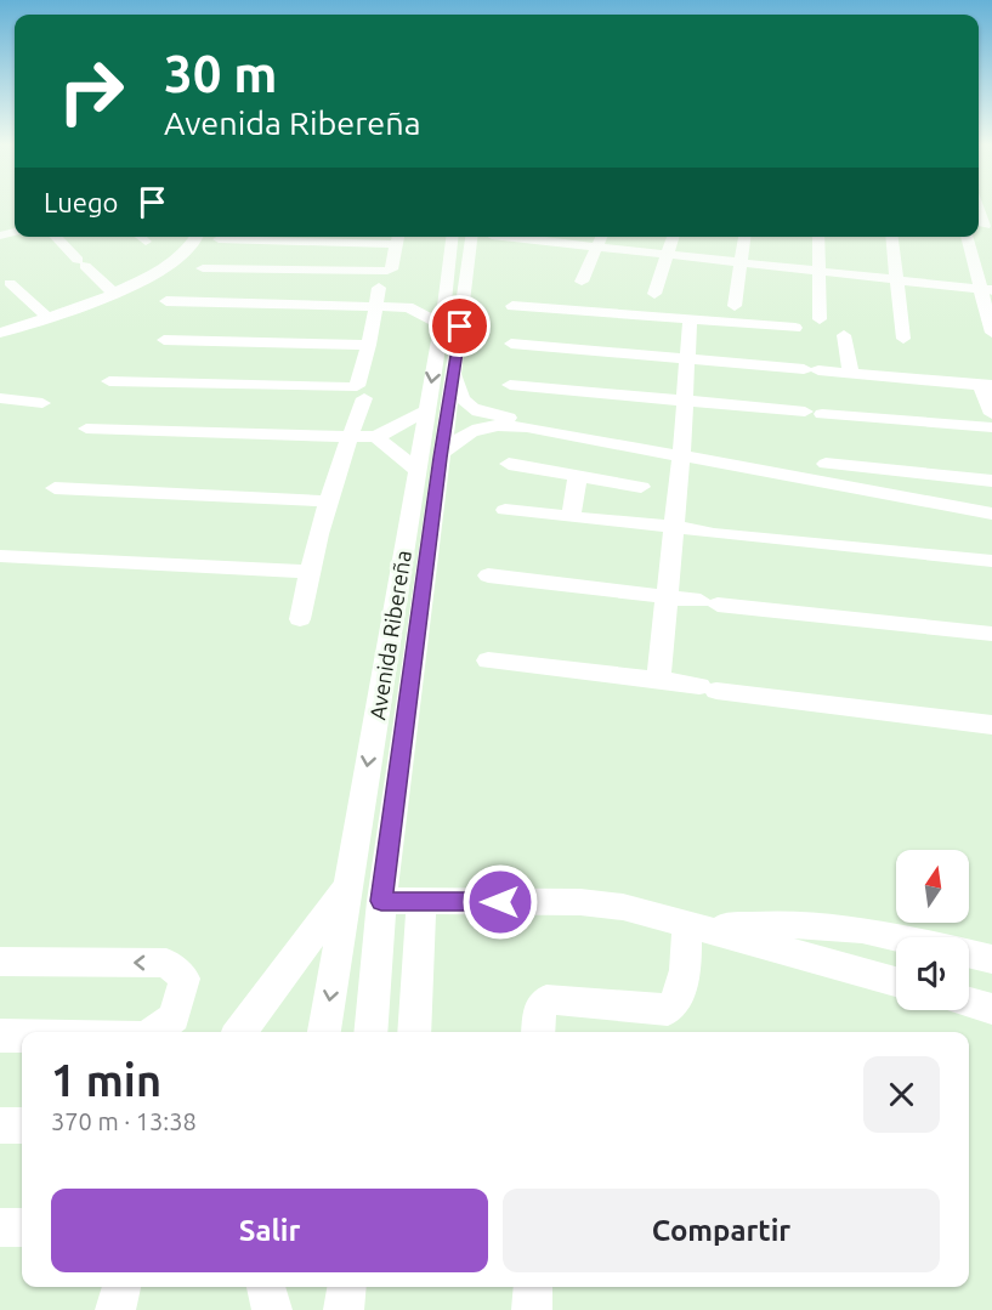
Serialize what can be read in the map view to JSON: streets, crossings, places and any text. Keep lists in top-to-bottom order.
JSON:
{
  "streets": {
    "street": ["Avenida Ribereña"]
  },
  "north": "top",
  "page": {
    "turn": ["30 m", "Avenida Ribereña"],
    "then": "Luego",
    "heading": ["1 min", "370 m · 13:38"],
    "buttons": ["Salir", "Compartir"]
  }
}
